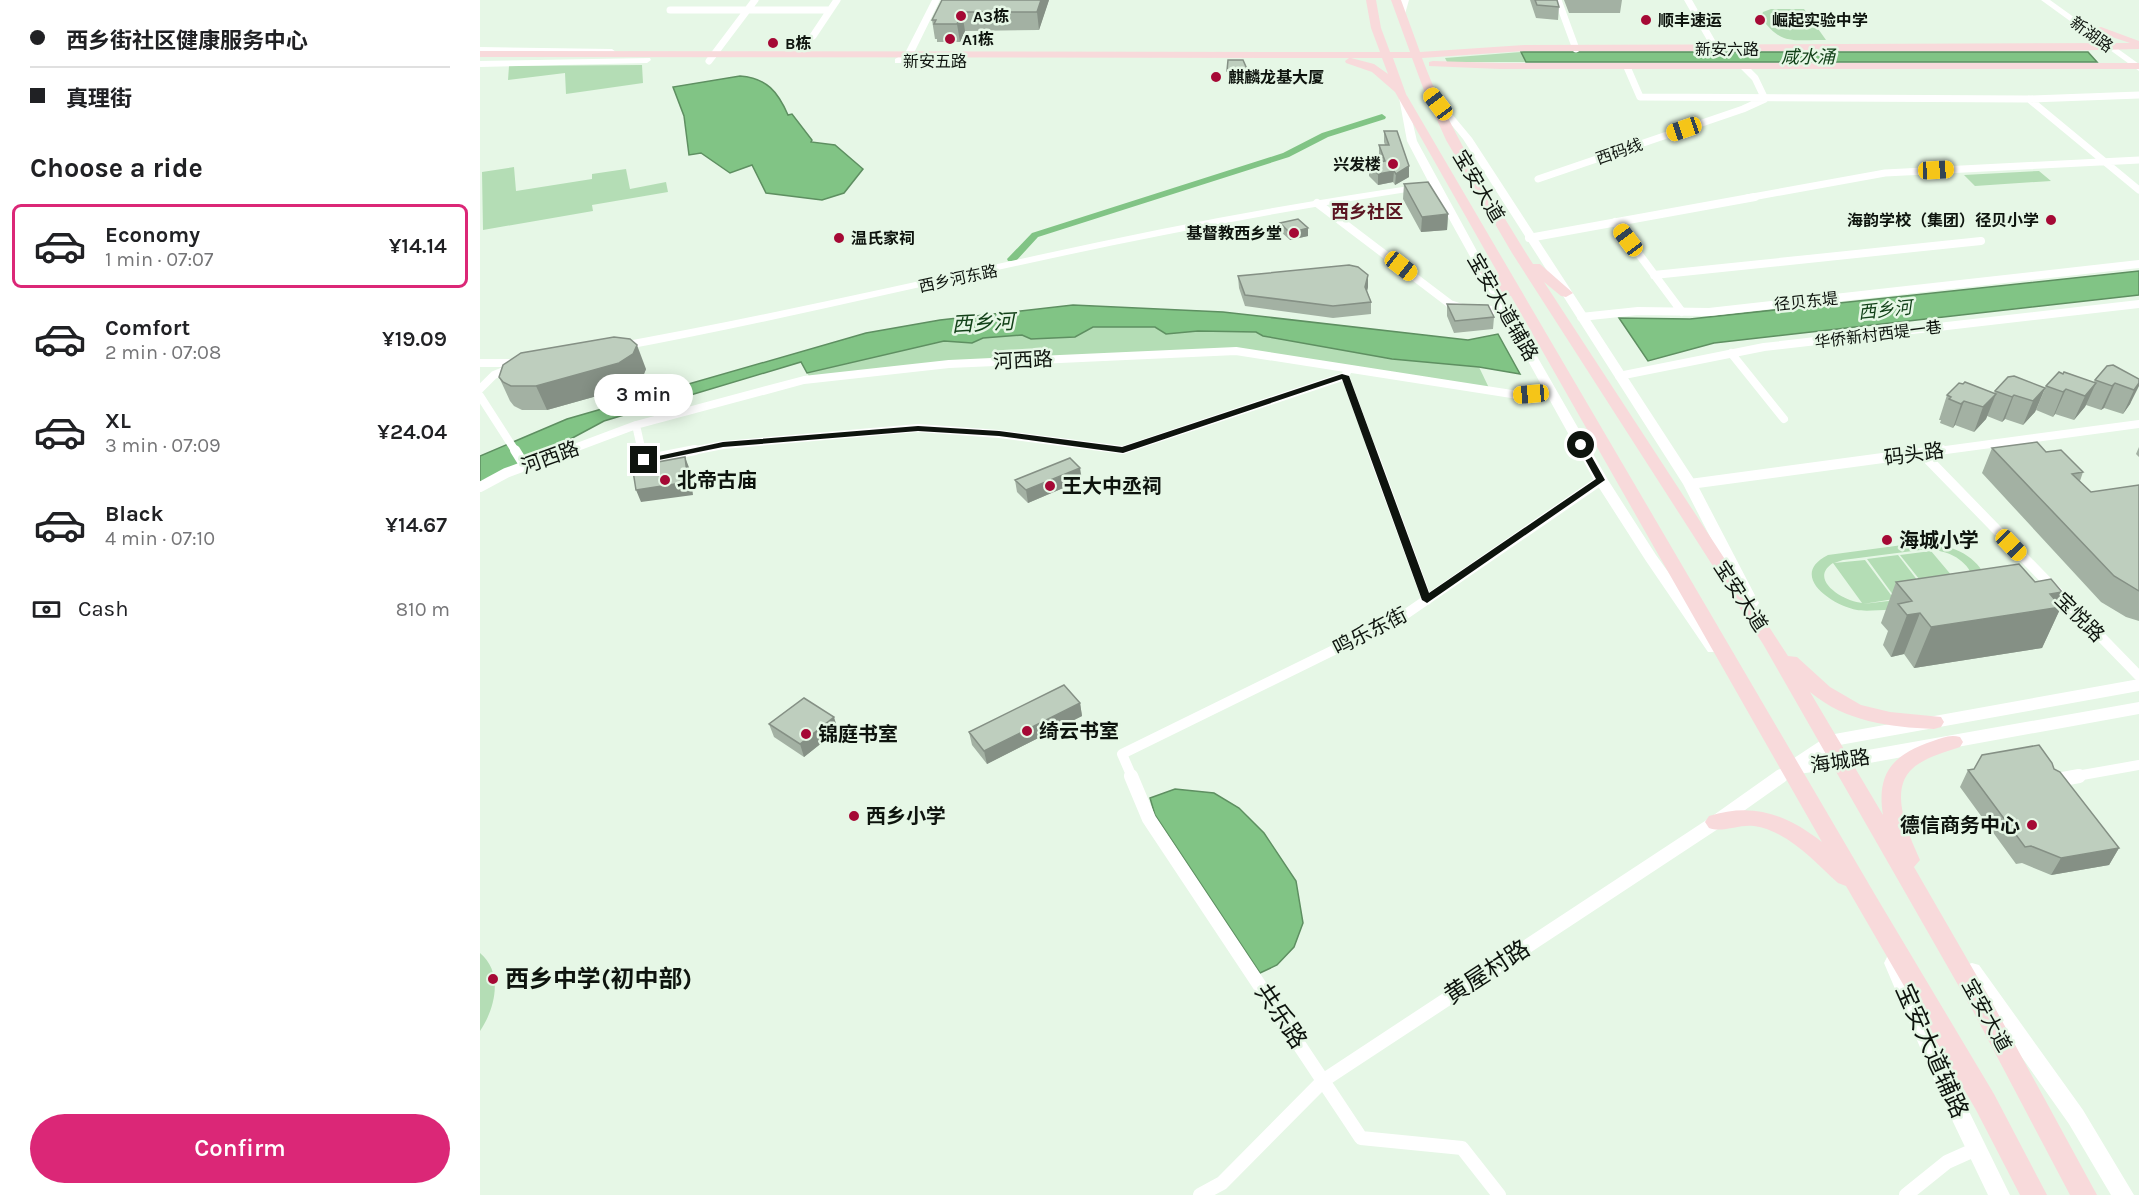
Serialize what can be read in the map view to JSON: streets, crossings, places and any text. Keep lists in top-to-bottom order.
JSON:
{
  "streets": {
    "main road": [
      "新湖路",
      "新安六路",
      "新安五路",
      "宝安大道",
      "西乡河东路",
      "宝安大道辅路",
      "海城路"
    ],
    "street": [
      "西码线",
      "径贝东堤",
      "华侨新村西堤一巷",
      "河西路",
      "码头路",
      "宝悦路",
      "鸣乐东街",
      "黄屋村路",
      "共乐路"
    ]
  },
  "crossings": [
    ["新湖路", "新安六路"],
    ["新安六路", "新安五路"],
    ["新安六路", "宝安大道"],
    ["新安五路", "宝安大道"],
    ["宝安大道", "宝安大道辅路"],
    ["宝安大道", "海城路"],
    ["宝安大道", "黄屋村路"],
    ["西乡河东路", "宝安大道辅路"],
    ["宝安大道辅路", "河西路"],
    ["宝安大道辅路", "鸣乐东街"],
    ["码头路", "宝悦路"],
    ["鸣乐东街", "共乐路"],
    ["海城路", "黄屋村路"],
    ["黄屋村路", "共乐路"]
  ],
  "districts": ["西乡社区"],
  "water": ["咸水涌", "西乡河"],
  "places": [
    "A3栋",
    "顺丰速运",
    "崛起实验中学",
    "A1栋",
    "B栋",
    "麒麟龙基大厦",
    "兴发楼",
    "海韵学校（集团）径贝小学",
    "基督教西乡堂",
    "温氏家祠",
    "北帝古庙",
    "王大中丞祠",
    "海城小学",
    "绮云书室",
    "锦庭书室",
    "西乡小学",
    "德信商务中心",
    "西乡中学(初中部)"
  ],
  "page": {
    "banner": ["西乡街社区健康服务中心", "真理街"],
    "heading": "Choose a ride",
    "list": [
      {
        "name": "Economy",
        "note": "1 min · 07:07",
        "value": "¥14.14"
      },
      {
        "name": "Comfort",
        "note": "2 min · 07:08",
        "value": "¥19.09"
      },
      {
        "name": "XL",
        "note": "3 min · 07:09",
        "value": "¥24.04"
      },
      {
        "name": "Black",
        "note": "4 min · 07:10",
        "value": "¥14.67"
      }
    ],
    "bubble": "3 min",
    "pay": ["Cash", "810 m"],
    "buttons": "Confirm"
  }
}
